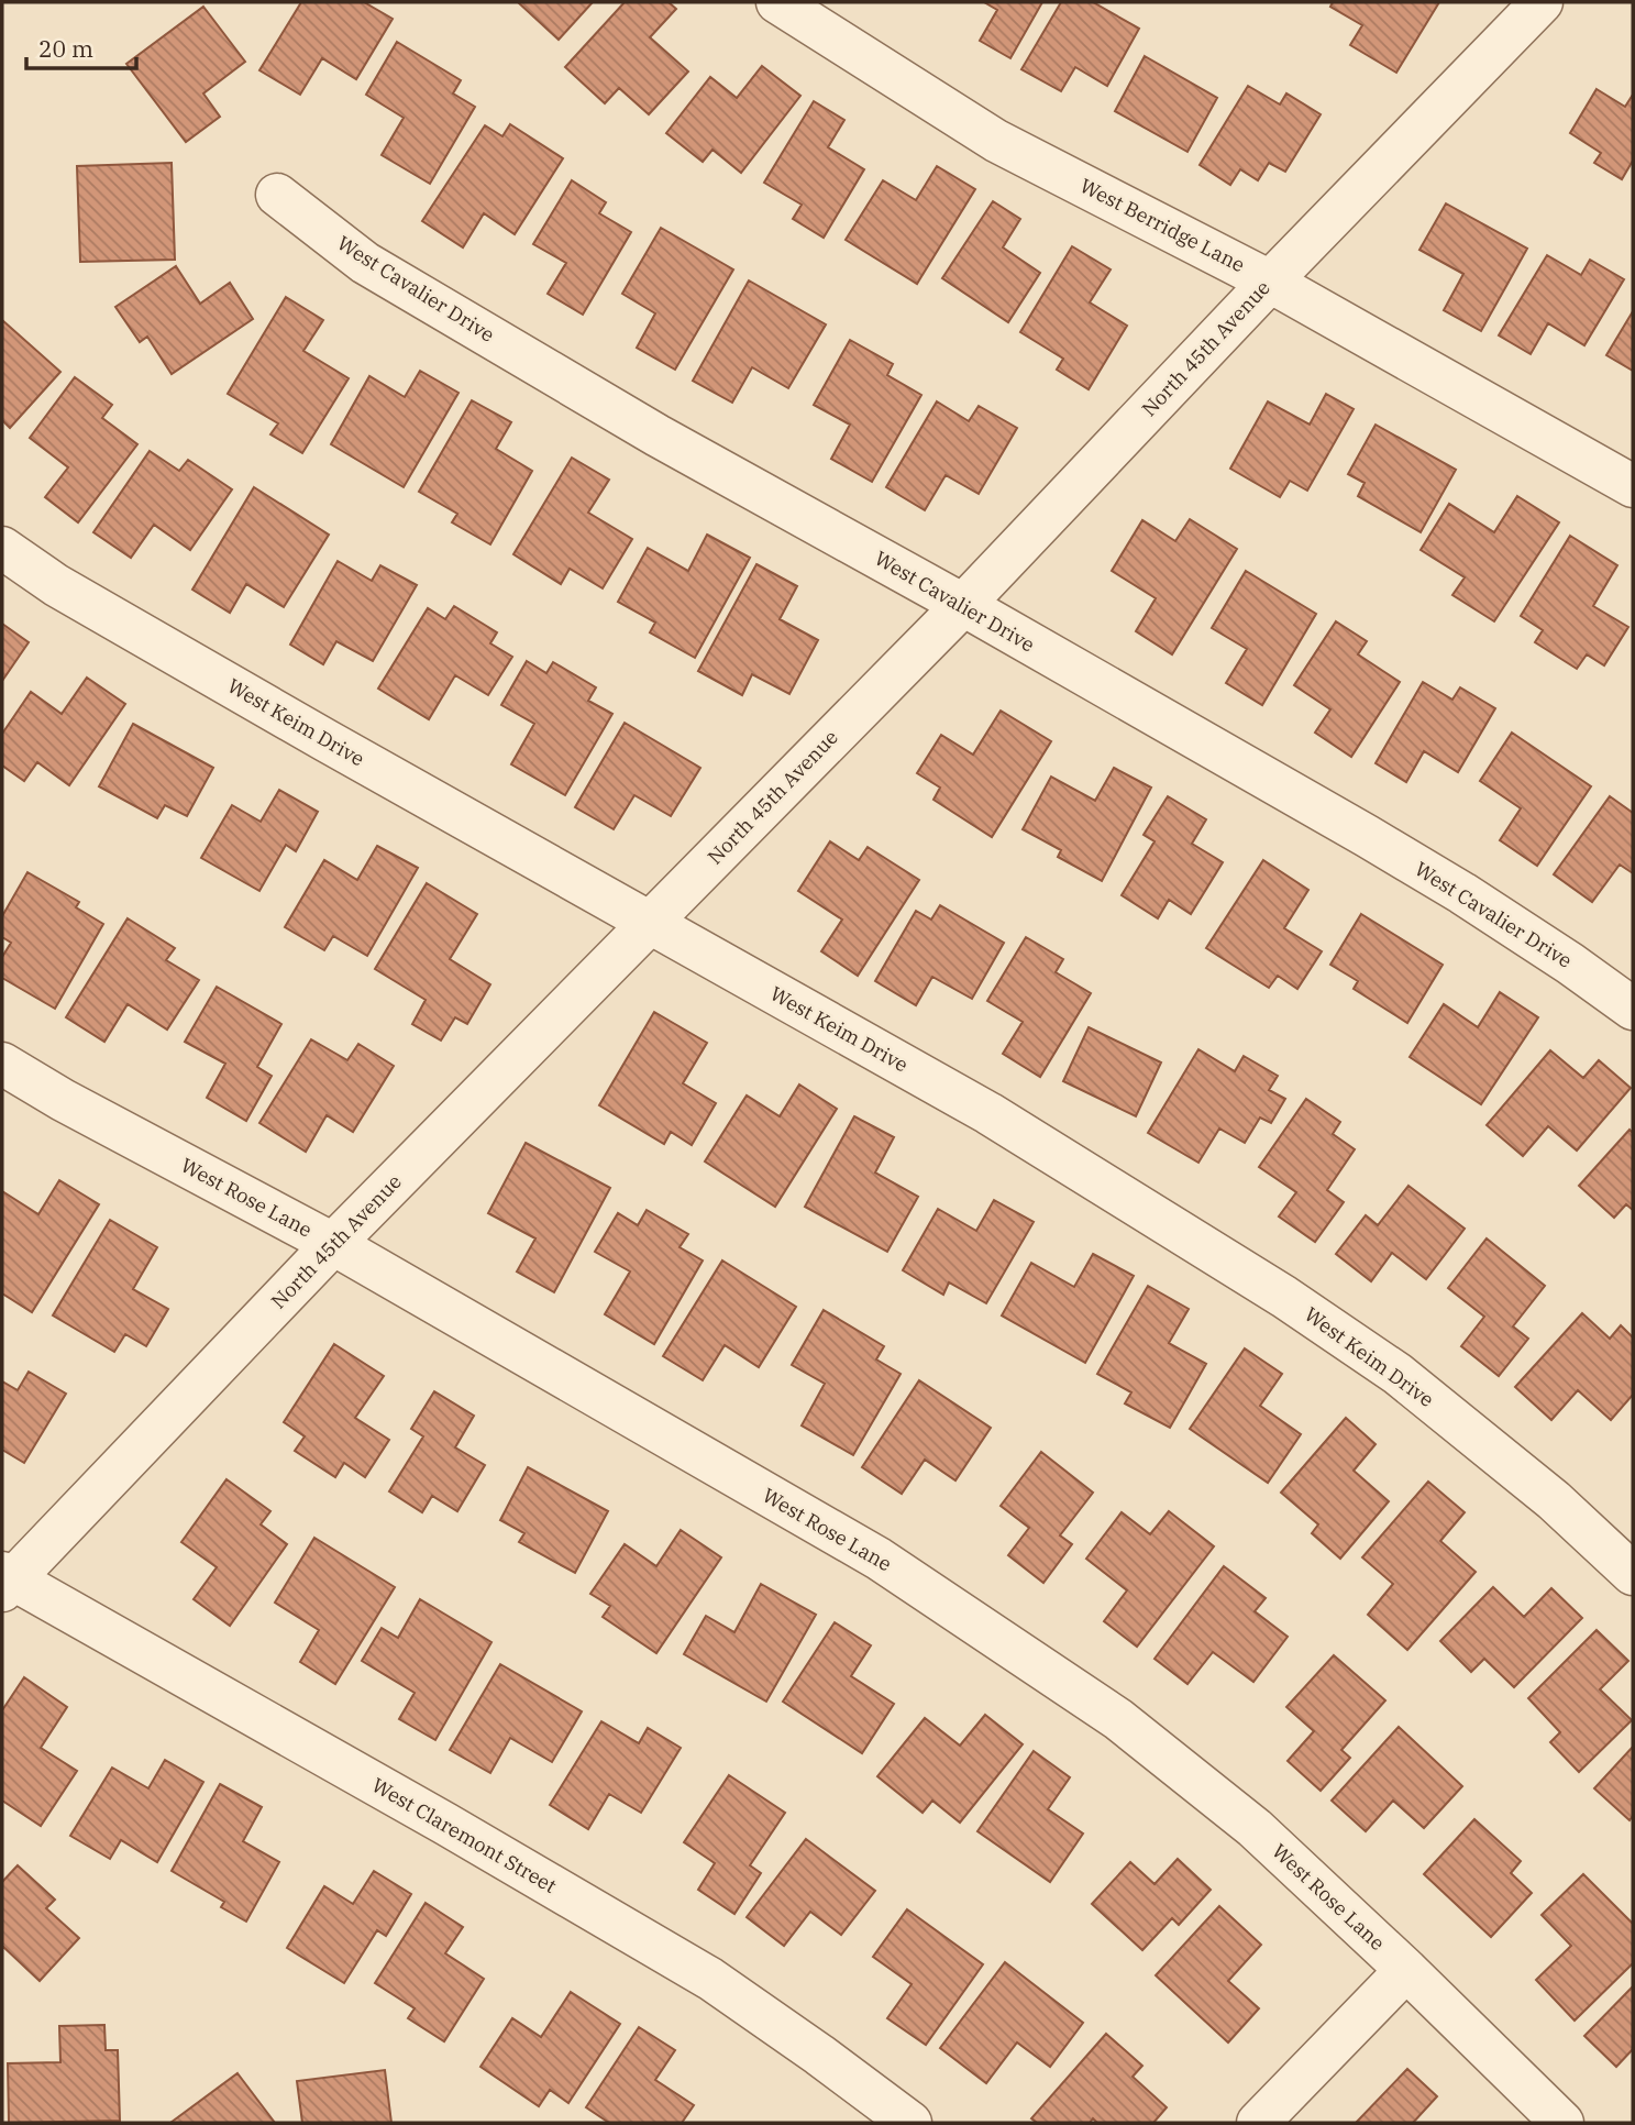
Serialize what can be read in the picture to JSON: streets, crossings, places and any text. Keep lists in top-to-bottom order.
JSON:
{
  "streets": {
    "street": [
      "West Berridge Lane",
      "West Cavalier Drive",
      "North 45th Avenue",
      "West Keim Drive",
      "West Rose Lane",
      "West Claremont Street"
    ]
  },
  "crossings": [
    ["West Berridge Lane", "North 45th Avenue"],
    ["West Cavalier Drive", "North 45th Avenue"],
    ["North 45th Avenue", "West Keim Drive"],
    ["North 45th Avenue", "West Rose Lane"],
    ["North 45th Avenue", "West Claremont Street"]
  ],
  "scale_bar": "20 m"
}
